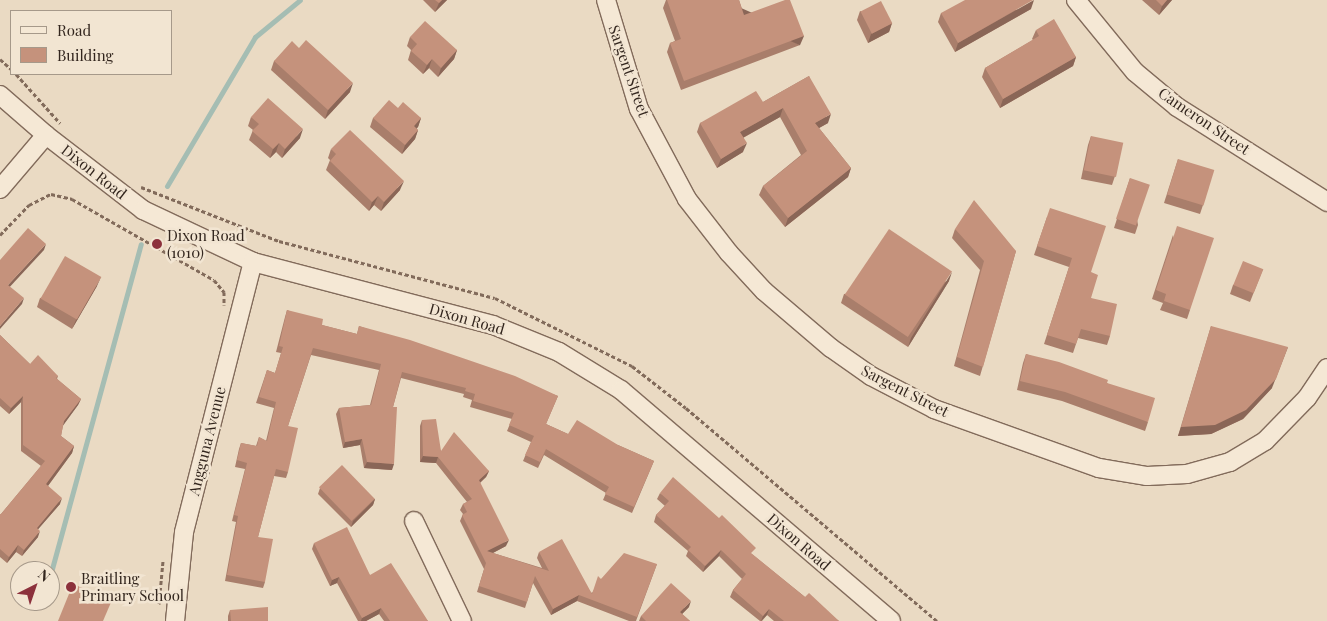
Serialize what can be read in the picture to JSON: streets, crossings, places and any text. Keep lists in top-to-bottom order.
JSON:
{
  "streets": {
    "street": [
      "Sargent Street",
      "Cameron Street",
      "Dixon Road",
      "Angguna Avenue"
    ]
  },
  "crossings": [
    ["Dixon Road", "Angguna Avenue"]
  ],
  "places": ["Dixon Road (1010)", "Braitling Primary School"],
  "legend": ["Road", "Building"],
  "north": "top right"
}
